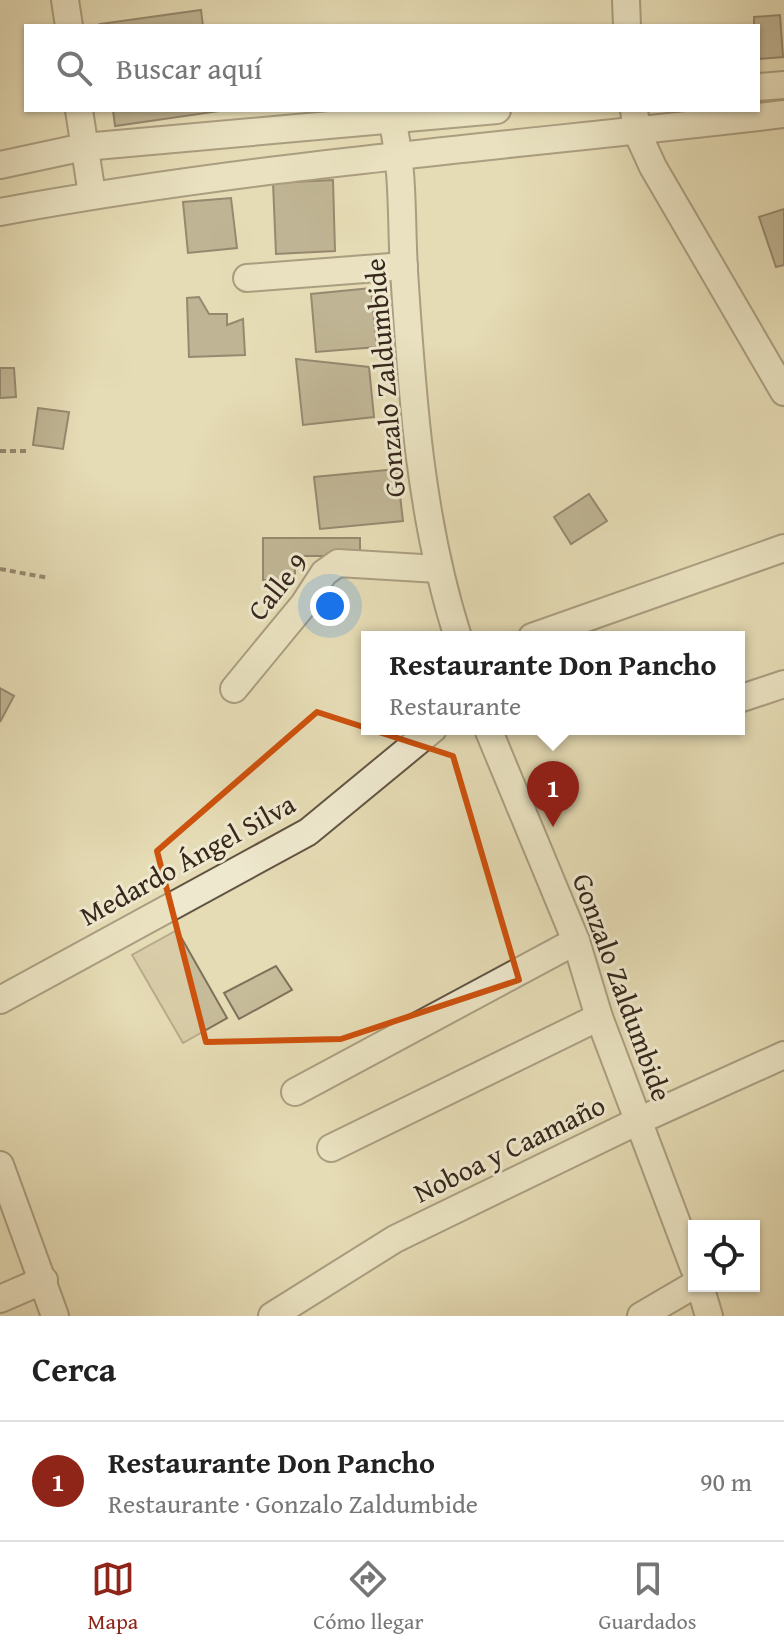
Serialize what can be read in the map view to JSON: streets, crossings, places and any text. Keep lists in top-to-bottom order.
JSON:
{
  "streets": {
    "street": [
      "Gonzalo Zaldumbide",
      "Calle 9",
      "Medardo Ángel Silva",
      "Noboa y Caamaño"
    ]
  },
  "crossings": [
    ["Gonzalo Zaldumbide", "Calle 9"],
    ["Gonzalo Zaldumbide", "Noboa y Caamaño"]
  ],
  "page": {
    "search": "Buscar aquí",
    "popup": ["Restaurante Don Pancho", "Restaurante"],
    "pins": "1",
    "heading": "Cerca",
    "list": [
      {
        "mark": "1",
        "name": "Restaurante Don Pancho",
        "note": "Restaurante · Gonzalo Zaldumbide",
        "value": "90 m"
      }
    ],
    "nav": ["Mapa", "Cómo llegar", "Guardados"]
  }
}
